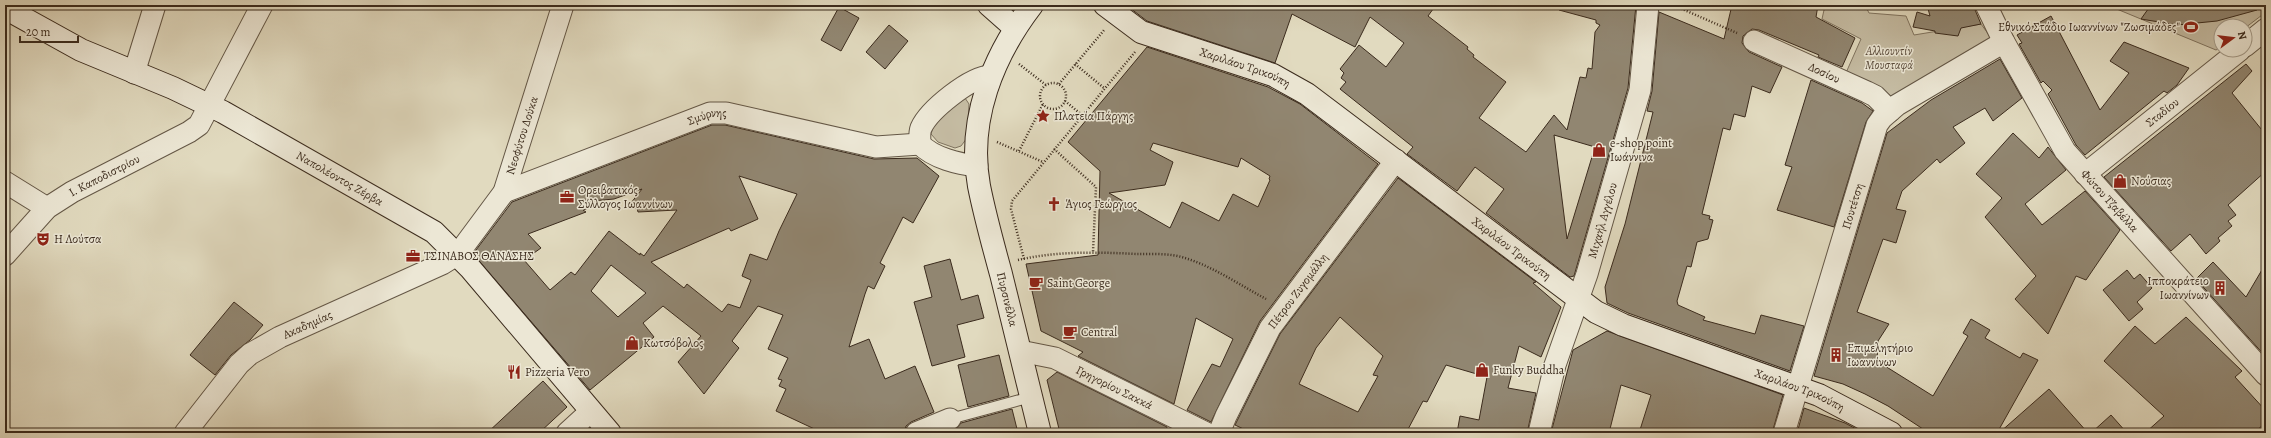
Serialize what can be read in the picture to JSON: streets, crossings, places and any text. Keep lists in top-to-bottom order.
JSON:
{
  "streets": {
    "street": [
      "Χαριλάου Τρικούπη",
      "Δοσίου",
      "Σταδίου",
      "Σμύρνης",
      "Νεοφύτου Δούκα",
      "Ι. Καποδιστρίου",
      "Ναπολέοντος Ζέρβα",
      "Φώτου Τζαβέλλα",
      "Πουτέτση",
      "Μιχαήλ Αγγέλου",
      "Πέτρου Ζυγομάλλη",
      "Πυρσινέλλα",
      "Ακαδημίας",
      "Γρηγορίου Σακκά"
    ]
  },
  "crossings": [
    ["Χαριλάου Τρικούπη", "Πουτέτση"],
    ["Χαριλάου Τρικούπη", "Μιχαήλ Αγγέλου"],
    ["Χαριλάου Τρικούπη", "Πέτρου Ζυγομάλλη"],
    ["Δοσίου", "Πουτέτση"],
    ["Σταδίου", "Φώτου Τζαβέλλα"],
    ["Σμύρνης", "Νεοφύτου Δούκα"],
    ["Νεοφύτου Δούκα", "Ναπολέοντος Ζέρβα"],
    ["Νεοφύτου Δούκα", "Ακαδημίας"],
    ["Ι. Καποδιστρίου", "Ναπολέοντος Ζέρβα"],
    ["Ναπολέοντος Ζέρβα", "Ακαδημίας"],
    ["Φώτου Τζαβέλλα", "Πουτέτση"],
    ["Πυρσινέλλα", "Γρηγορίου Σακκά"]
  ],
  "parks": ["Αλλιουντίν Μουσταφά"],
  "places": {
    "sports": ["Εθνικό Στάδιο Ιωαννίνων \"Ζωσιμάδες\""],
    "place": ["Πλατεία Πάργης"],
    "shop": [
      "e-shop point Ιωάννινα",
      "Νούσιας",
      "Κωτσόβολος",
      "Funky Buddha"
    ],
    "office": ["Ορειβατικός Σύλλογος Ιωαννίνων", "ΤΣΙΝΑΒΟΣ ΘΑΝΑΣΗΣ"],
    "church": ["Άγιος Γεώργιος"],
    "theatre": ["Η Λούτσα"],
    "cafe": ["Saint George", "Central"],
    "building": ["Ιπποκράτειο Ιωαννίνων", "Επιμελητήριο Ιωαννίνων"],
    "restaurant": ["Pizzeria Vero"]
  },
  "scale_bar": "20 m",
  "north": "right"
}
